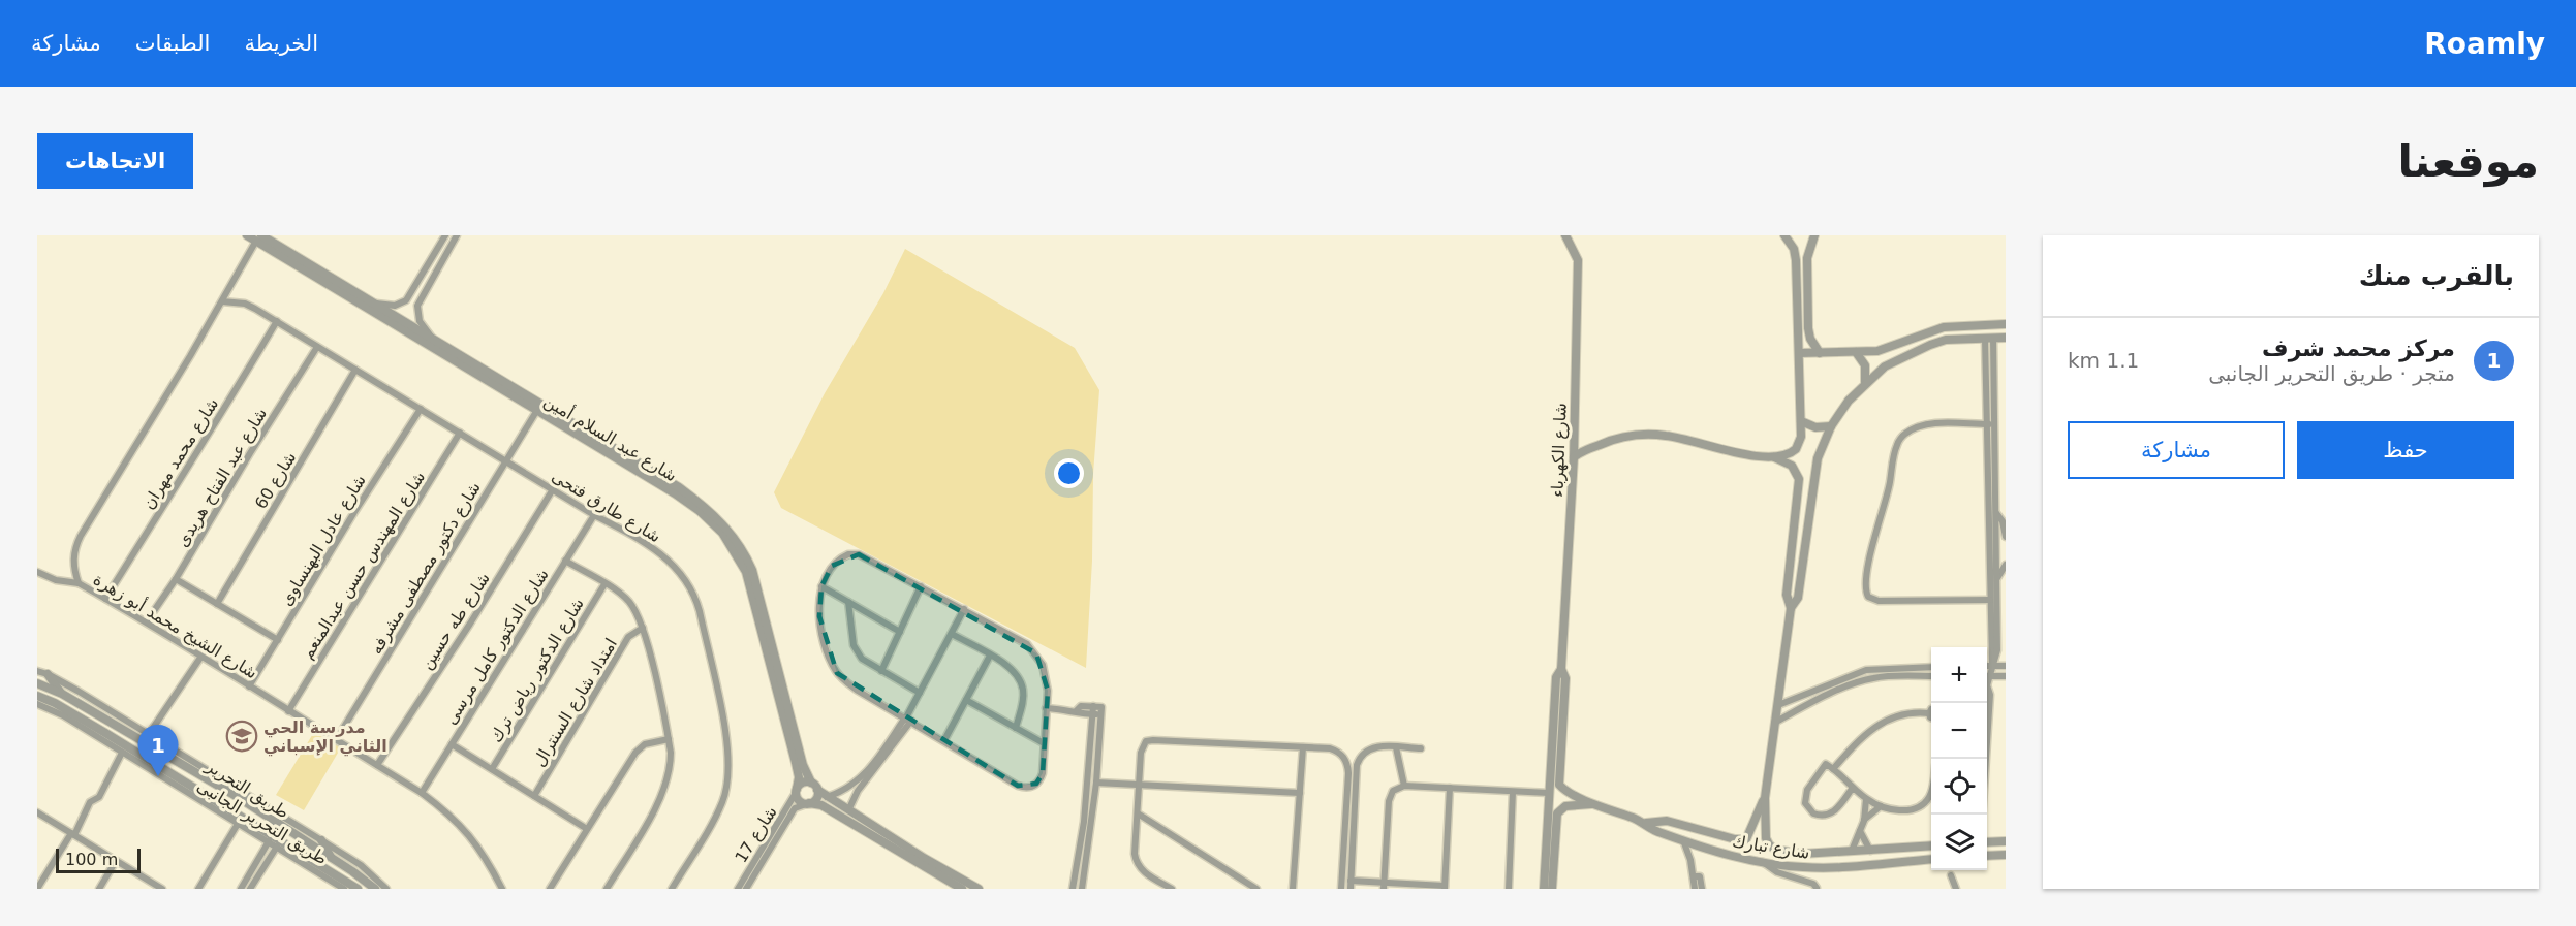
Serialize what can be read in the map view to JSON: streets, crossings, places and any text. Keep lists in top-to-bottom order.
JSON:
{
  "streets": {
    "street": [
      "شارع عبد السلام أمين",
      "شارع الكهرباء",
      "شارع محمد مهران",
      "شارع عبد الفتاح هريدى",
      "شارع 60",
      "شارع طارق فتحى",
      "شارع عادل البهنساوى",
      "شارع المهندس حسن عبدالمنعم",
      "شارع دكتور مصطفى مشرفه",
      "شارع طه حسين",
      "شارع الشيخ محمد أبو زهرة",
      "شارع الدكتور كامل مرسى",
      "شارع الدكتور رياض ترك",
      "امتداد شارع السنترال",
      "طريق التحرير",
      "طريق التحرير الجانبى",
      "شارع 17",
      "شارع تبارك"
    ]
  },
  "crossings": [
    ["شارع عبد السلام أمين", "شارع دكتور مصطفى مشرفه"],
    ["شارع عبد السلام أمين", "شارع الشيخ محمد أبو زهرة"],
    ["شارع عبد السلام أمين", "شارع 17"],
    ["شارع الكهرباء", "شارع تبارك"],
    ["شارع محمد مهران", "شارع طارق فتحى"],
    ["شارع محمد مهران", "شارع الشيخ محمد أبو زهرة"],
    ["شارع عبد الفتاح هريدى", "شارع طارق فتحى"],
    ["شارع عبد الفتاح هريدى", "شارع الشيخ محمد أبو زهرة"],
    ["شارع 60", "شارع طارق فتحى"],
    ["شارع طارق فتحى", "شارع عادل البهنساوى"],
    ["شارع طارق فتحى", "شارع المهندس حسن عبدالمنعم"],
    ["شارع طارق فتحى", "شارع دكتور مصطفى مشرفه"],
    ["شارع طارق فتحى", "شارع طه حسين"],
    ["شارع طارق فتحى", "شارع الشيخ محمد أبو زهرة"],
    ["شارع طارق فتحى", "شارع الدكتور كامل مرسى"],
    ["شارع عادل البهنساوى", "شارع الشيخ محمد أبو زهرة"],
    ["شارع المهندس حسن عبدالمنعم", "شارع الشيخ محمد أبو زهرة"],
    ["شارع دكتور مصطفى مشرفه", "شارع الشيخ محمد أبو زهرة"],
    ["شارع طه حسين", "شارع الشيخ محمد أبو زهرة"],
    ["شارع الشيخ محمد أبو زهرة", "شارع الدكتور كامل مرسى"]
  ],
  "places": {
    "school or university": ["مدرسة الحي الثاني الإسباني"]
  },
  "scale_bar": "100 m",
  "page": {
    "header": "Roamly",
    "nav": ["الخريطة", "الطبقات", "مشاركة"],
    "buttons": [
      "الاتجاهات",
      ["حفظ", "مشاركة"]
    ],
    "title": "موقعنا",
    "heading": "بالقرب منك",
    "list": [
      {
        "mark": "1",
        "name": "مركز محمد شرف",
        "note": "متجر · طريق التحرير الجانبى",
        "value": "1.1 km"
      }
    ],
    "map_buttons": ["+", "−"],
    "pins": "1",
    "scale": "100 m"
  }
}
